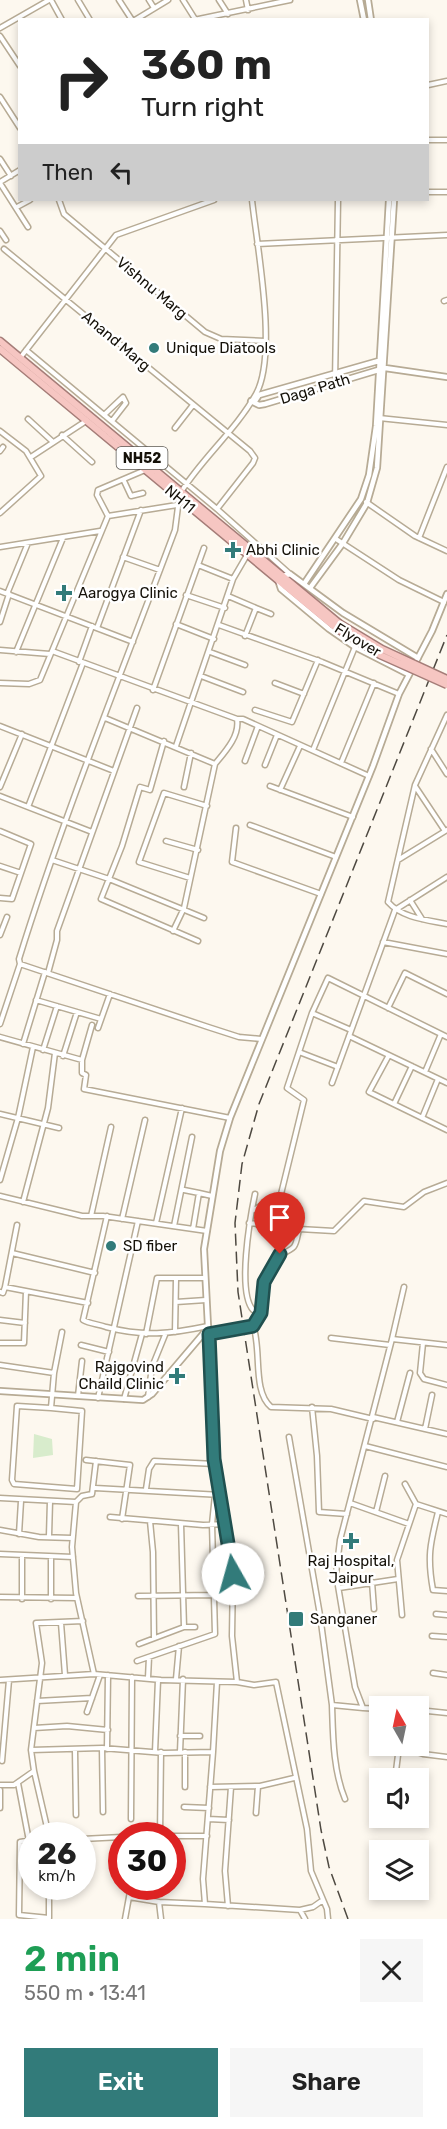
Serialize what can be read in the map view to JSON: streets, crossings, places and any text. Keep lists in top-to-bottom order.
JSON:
{
  "streets": {
    "highway": ["NH52", "NH11", "Flyover"],
    "street": ["Vishnu Marg", "Anand Marg", "Daga Path"]
  },
  "crossings": [
    ["NH52", "NH11"],
    ["NH52", "Flyover"],
    ["NH11", "Flyover"]
  ],
  "places": {
    "other": ["Unique Diatools", "SD fiber"],
    "health": [
      "Abhi Clinic",
      "Aarogya Clinic",
      "Rajgovind Chaild Clinic",
      "Raj Hospital, Jaipur"
    ],
    "transit": ["Sanganer"]
  },
  "north": "top",
  "page": {
    "turn": ["360 m", "Turn right"],
    "then": "Then",
    "speed": "26 km/h",
    "limit": "30",
    "heading": ["2 min", "550 m · 13:41"],
    "buttons": ["Exit", "Share"]
  }
}
